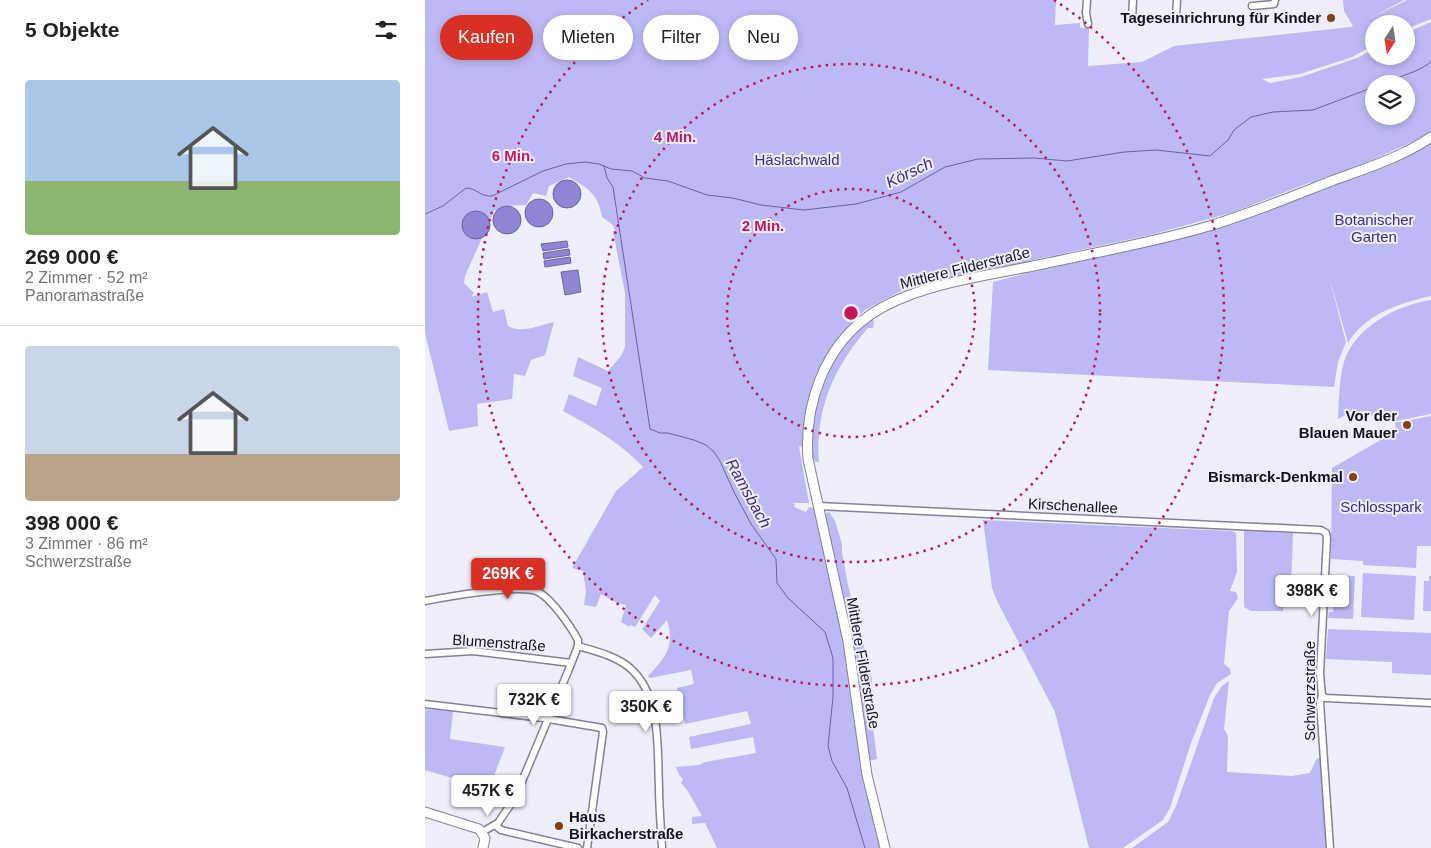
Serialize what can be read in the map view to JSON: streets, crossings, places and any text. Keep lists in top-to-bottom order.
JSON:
{
  "streets": {
    "main road": ["Mittlere Filderstraße"],
    "street": ["Kirschenallee", "Blumenstraße", "Schwerzstraße"]
  },
  "crossings": [
    ["Mittlere Filderstraße", "Kirschenallee"],
    ["Kirschenallee", "Schwerzstraße"]
  ],
  "water": ["Körsch", "Ramsbach"],
  "parks": ["Häslachwald", "Botanischer Garten", "Schlosspark"],
  "places": [
    "Tageseinrichrung für Kinder",
    "Vor der Blauen Mauer",
    "Bismarck-Denkmal",
    "Haus Birkacherstraße"
  ],
  "north": "bottom",
  "page": {
    "heading": "5 Objekte",
    "chip": [
      "Kaufen",
      "Mieten",
      "Filter",
      "Neu"
    ],
    "list": [
      {
        "name": "269 000 €",
        "note": "2 Zimmer · 52 m² · Panoramastraße"
      },
      {
        "name": "398 000 €",
        "note": "3 Zimmer · 86 m² · Schwerzstraße"
      }
    ],
    "price": [
      "269K €",
      "398K €",
      "732K €",
      "350K €",
      "457K €"
    ]
  },
  "rings": ["4 Min.", "6 Min.", "2 Min."]
}
